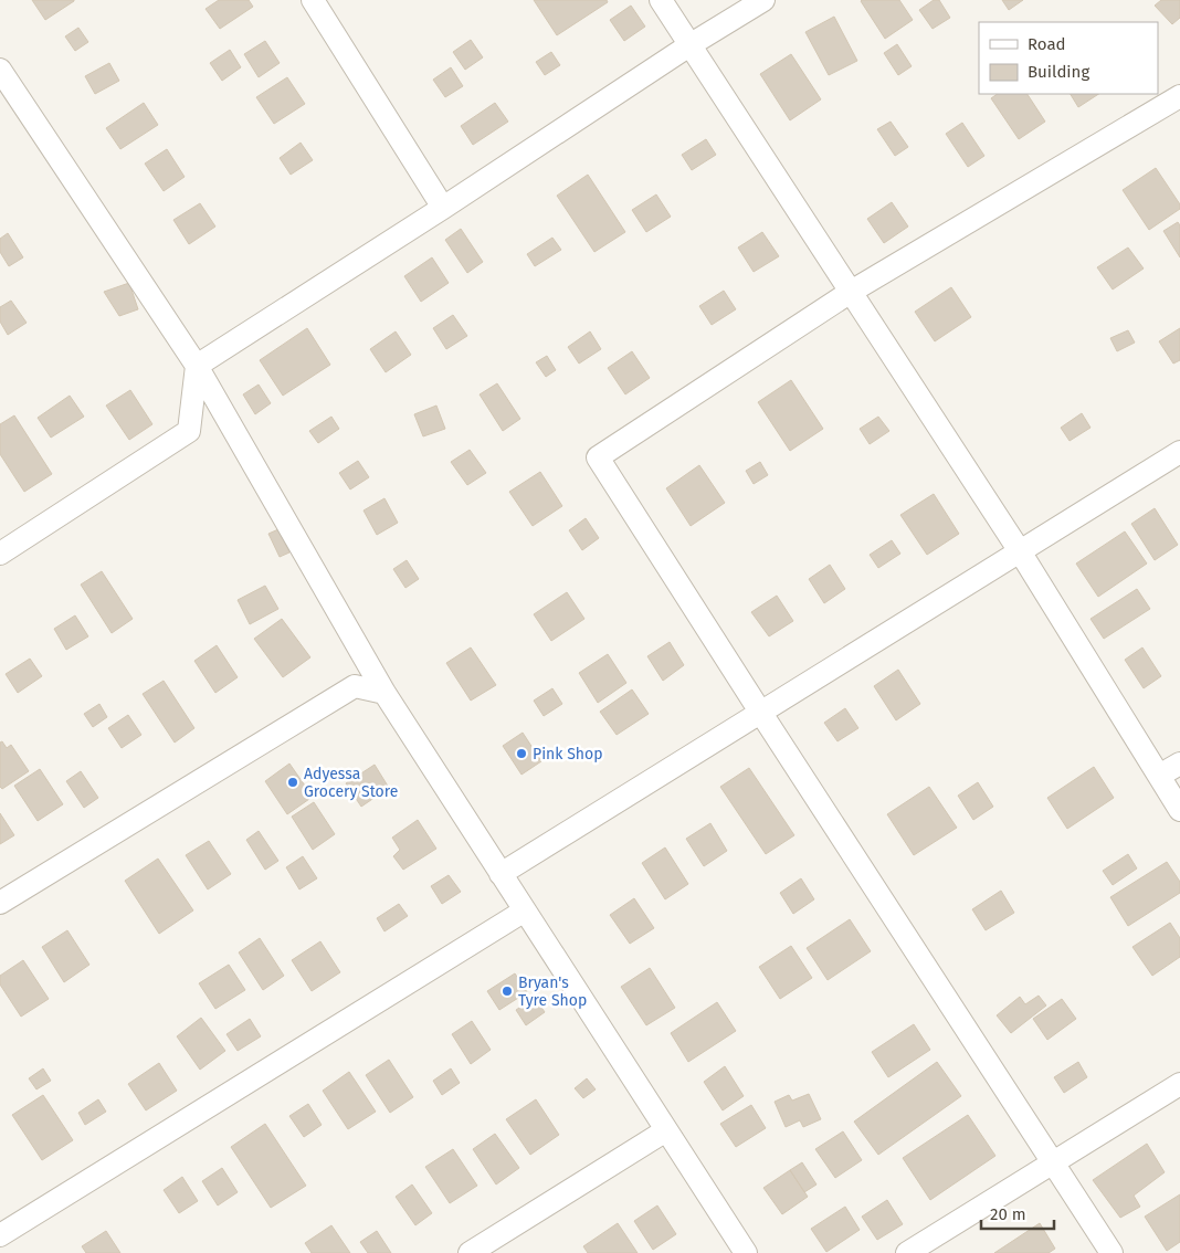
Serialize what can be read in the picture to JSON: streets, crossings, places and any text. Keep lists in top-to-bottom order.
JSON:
{
  "places": ["Pink Shop", "Adyessa Grocery Store", "Bryan's Tyre Shop"],
  "legend": ["Road", "Building"],
  "scale_bar": "20 m"
}
